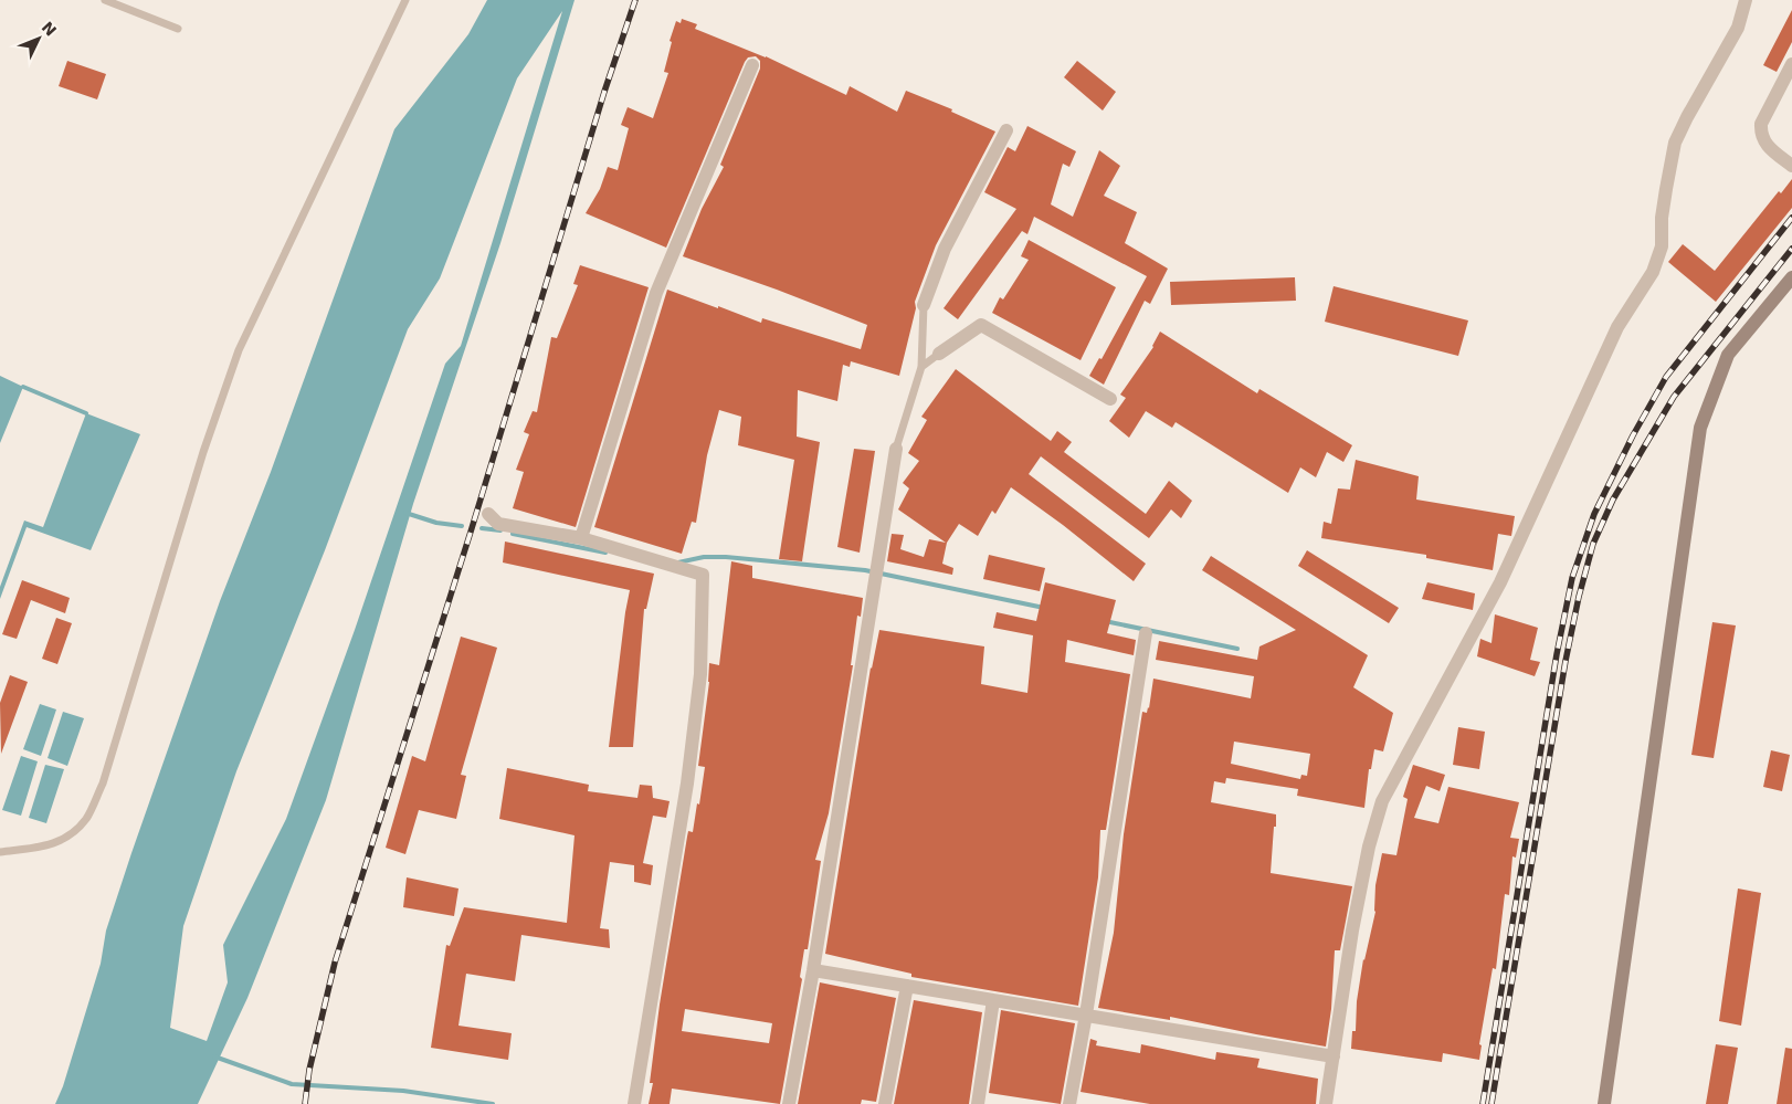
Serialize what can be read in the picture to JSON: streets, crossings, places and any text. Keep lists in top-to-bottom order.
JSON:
{
  "north": "top right"
}
